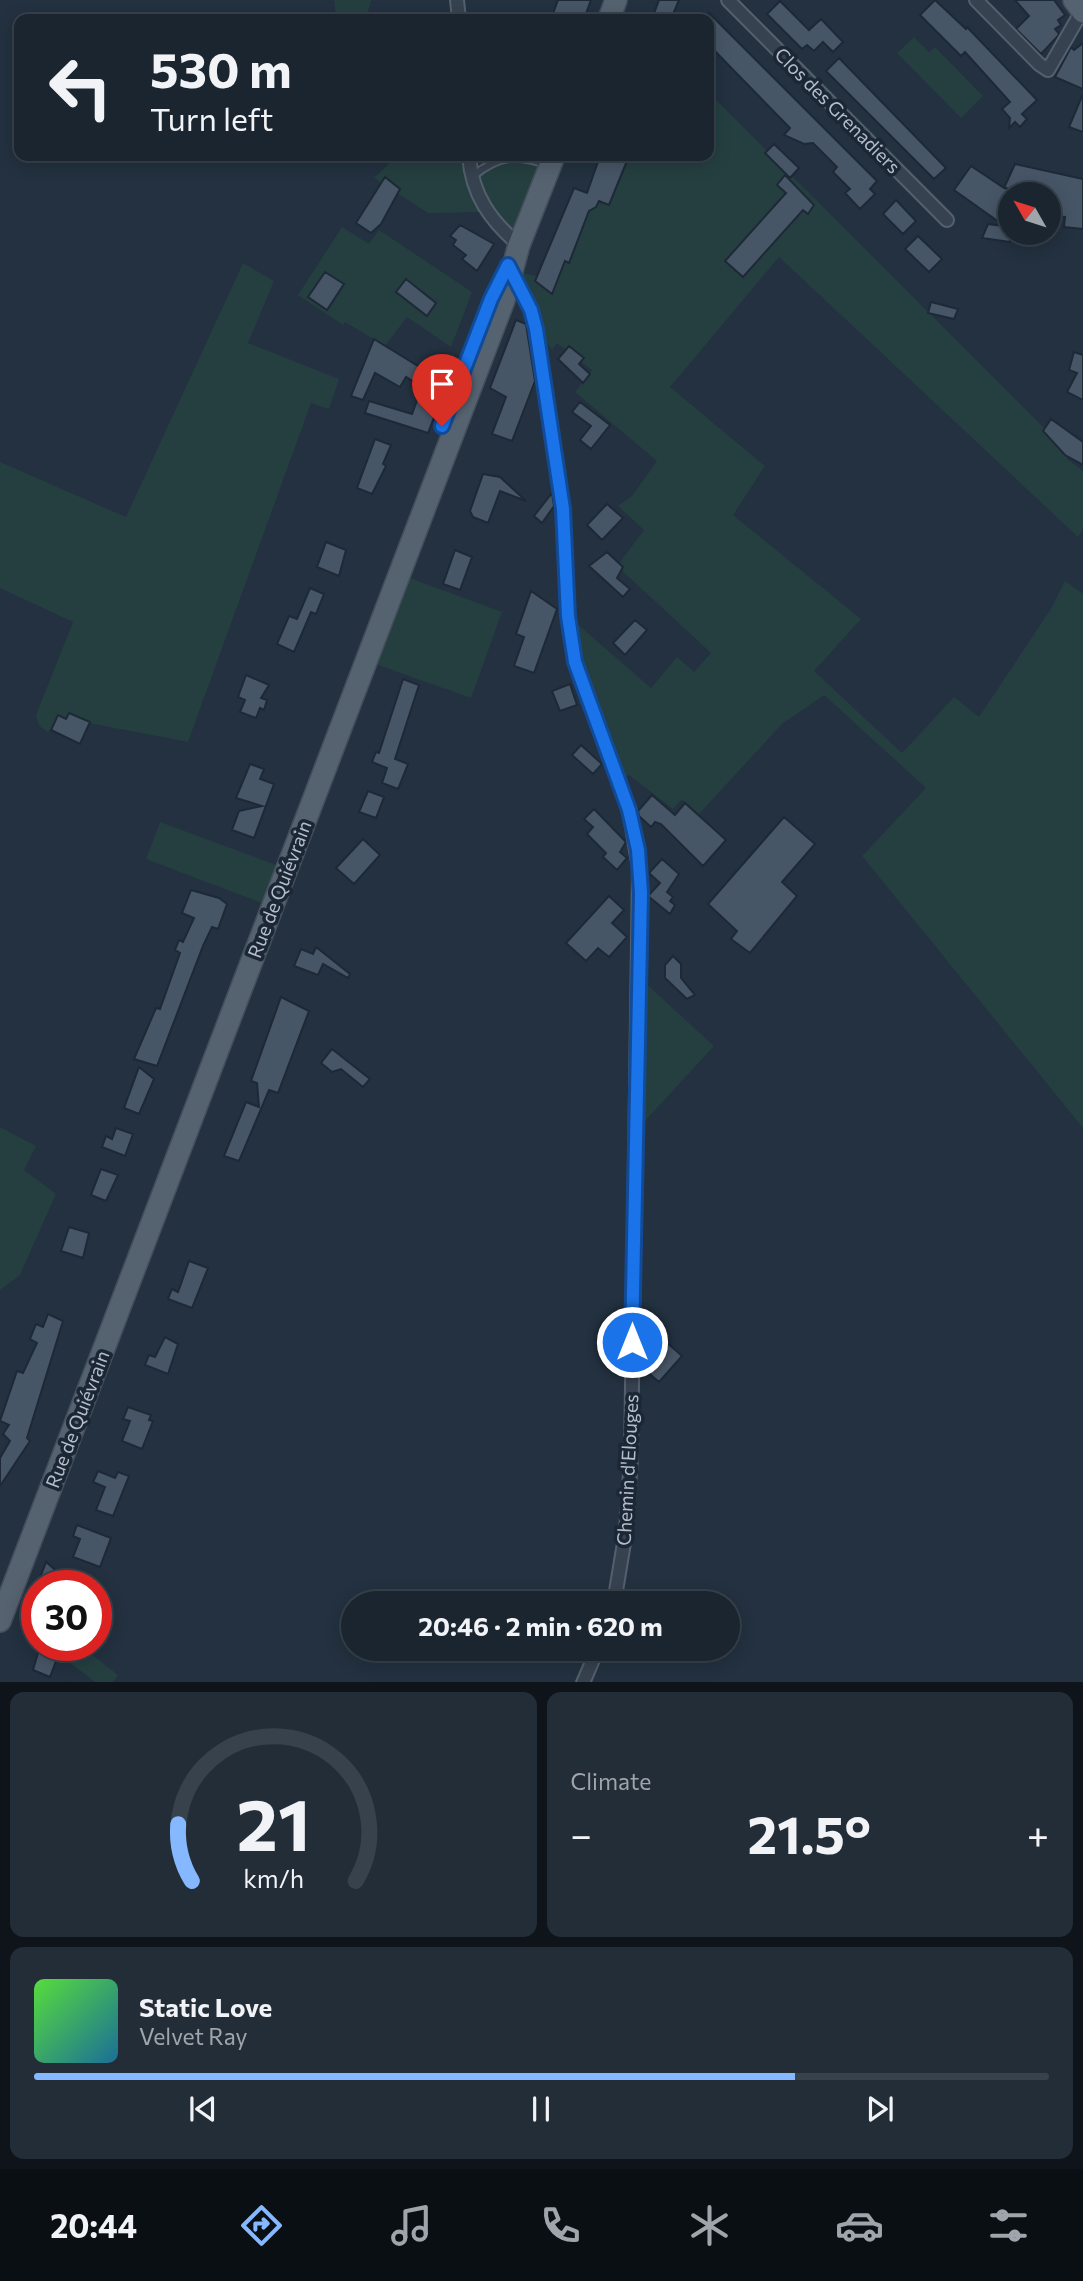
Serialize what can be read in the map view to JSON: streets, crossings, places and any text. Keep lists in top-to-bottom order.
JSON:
{
  "streets": {
    "main road": ["Rue de Quiévrain"],
    "street": ["Clos des Grenadiers", "Chemin d'Elouges"]
  },
  "crossings": [
    ["Rue de Quiévrain", "Chemin d'Elouges"]
  ],
  "north": "top left",
  "page": {
    "turn": ["530 m", "Turn left"],
    "limit": "30",
    "trip": "20:46 · 2 min · 620 m",
    "tile": "Climate",
    "heat": ["−", "21.5°", "+"],
    "song": ["Static Love", "Velvet Ray"],
    "tabs": "20:44",
    "gauge": ["21", "km/h"]
  }
}
